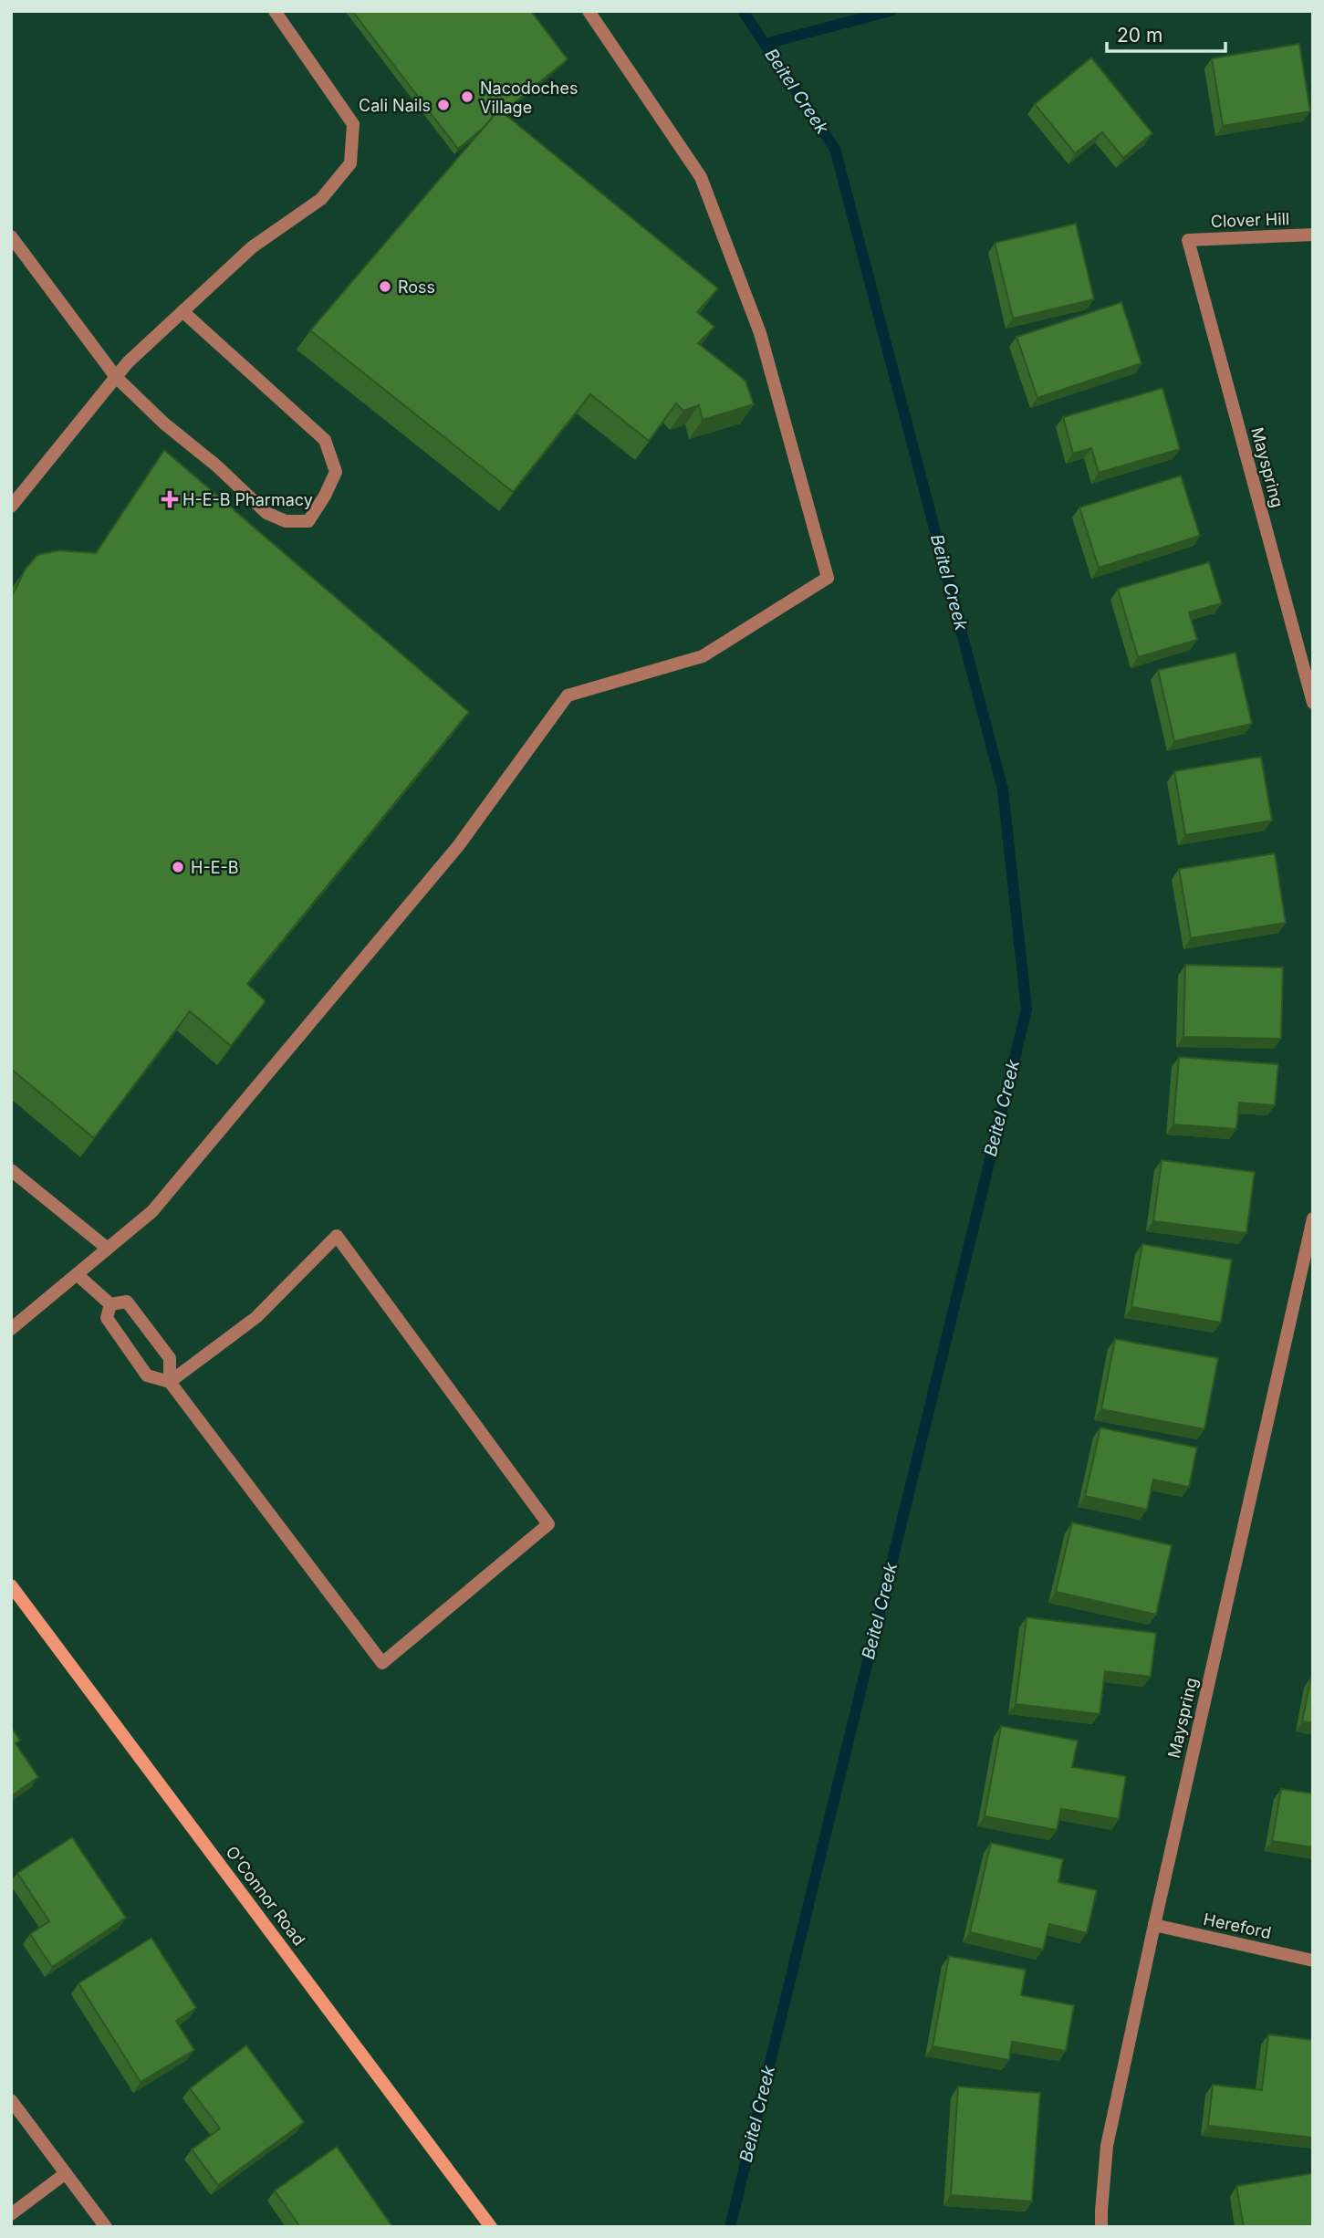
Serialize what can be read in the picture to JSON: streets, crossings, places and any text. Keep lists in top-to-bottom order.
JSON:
{
  "streets": {
    "main road": ["O'Connor Road"],
    "street": ["Clover Hill", "Mayspring", "Hereford"]
  },
  "crossings": [
    ["Clover Hill", "Mayspring"],
    ["Mayspring", "Hereford"]
  ],
  "water": ["Beitel Creek"],
  "places": {
    "other": [
      "Nacodoches Village",
      "Cali Nails",
      "Ross",
      "H-E-B"
    ],
    "health": ["H-E-B Pharmacy"]
  },
  "scale_bar": "20 m"
}
